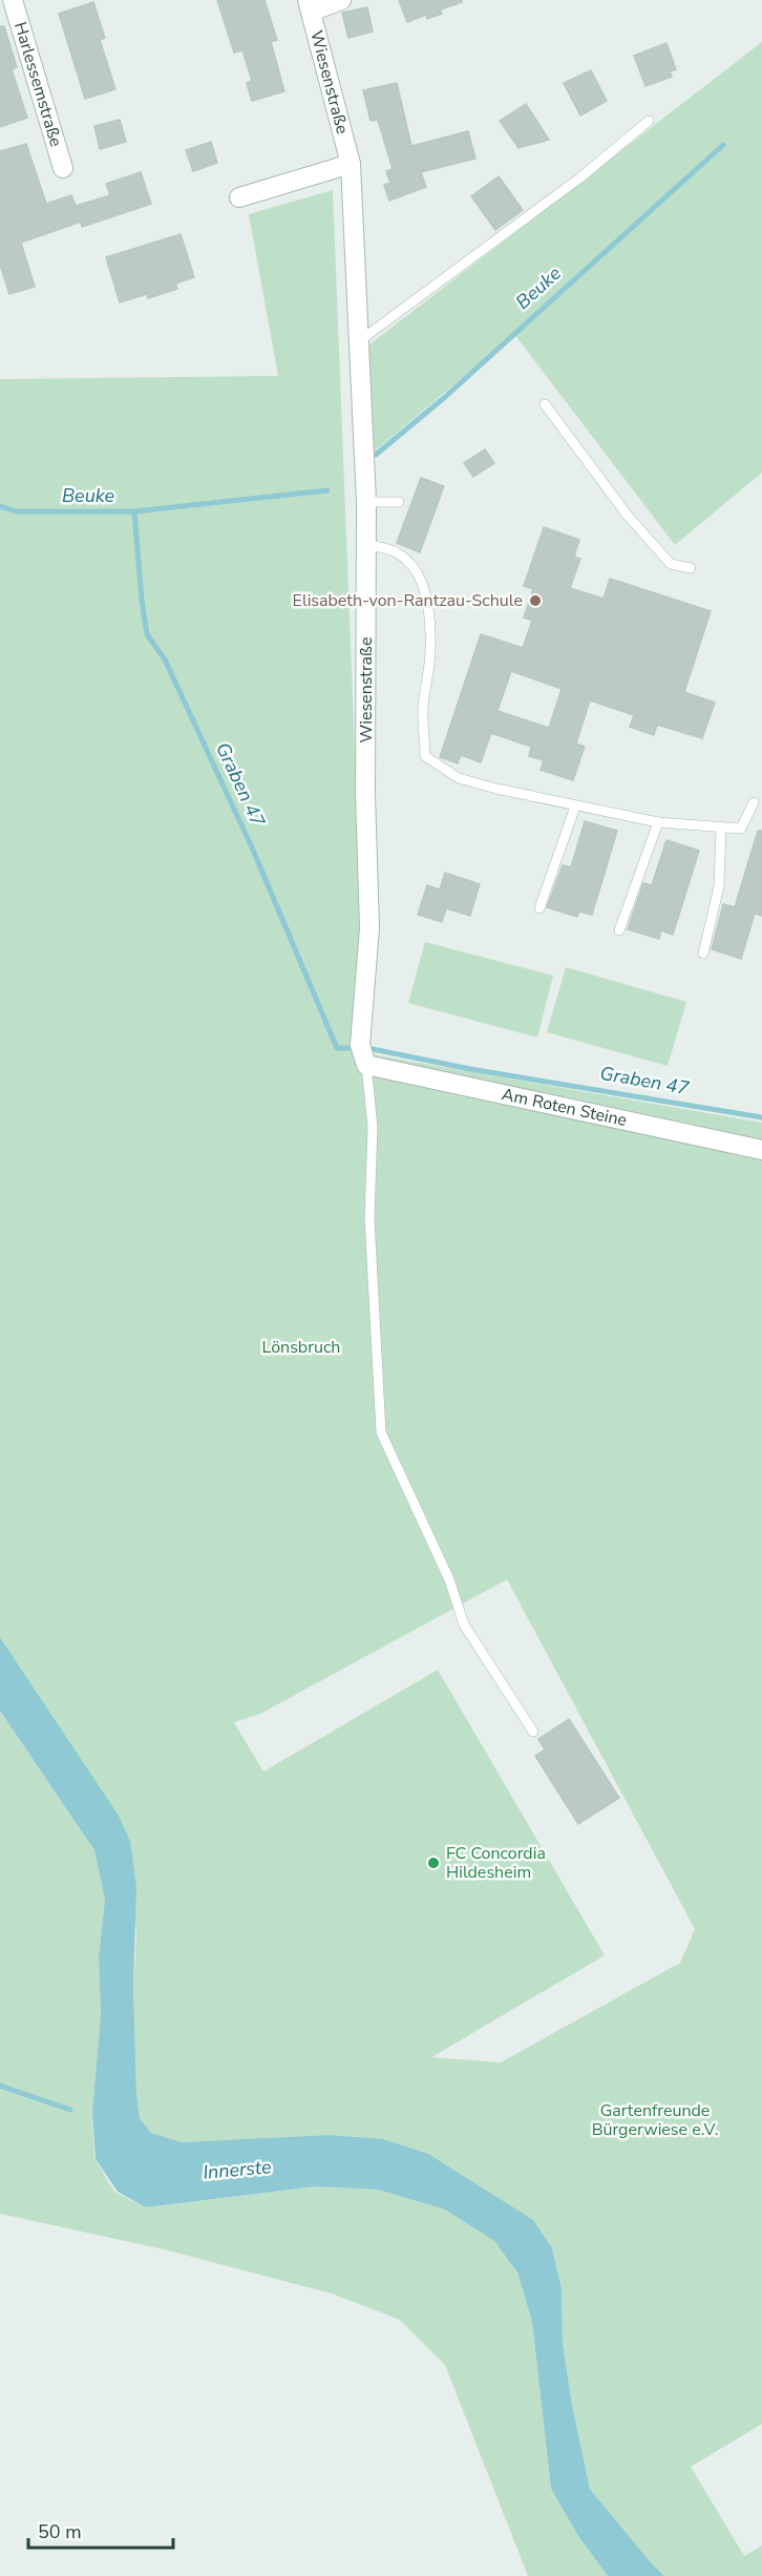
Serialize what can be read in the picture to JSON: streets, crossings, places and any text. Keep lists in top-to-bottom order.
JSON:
{
  "streets": {
    "street": ["Wiesenstraße", "Harlessemstraße", "Am Roten Steine"]
  },
  "crossings": [
    ["Wiesenstraße", "Am Roten Steine"]
  ],
  "water": ["Beuke", "Graben 47", "Innerste"],
  "parks": ["Lönsbruch", "Gartenfreunde Bürgerwiese e.V."],
  "places": ["Elisabeth-von-Rantzau-Schule", "FC Concordia Hildesheim"],
  "scale_bar": "50 m"
}
